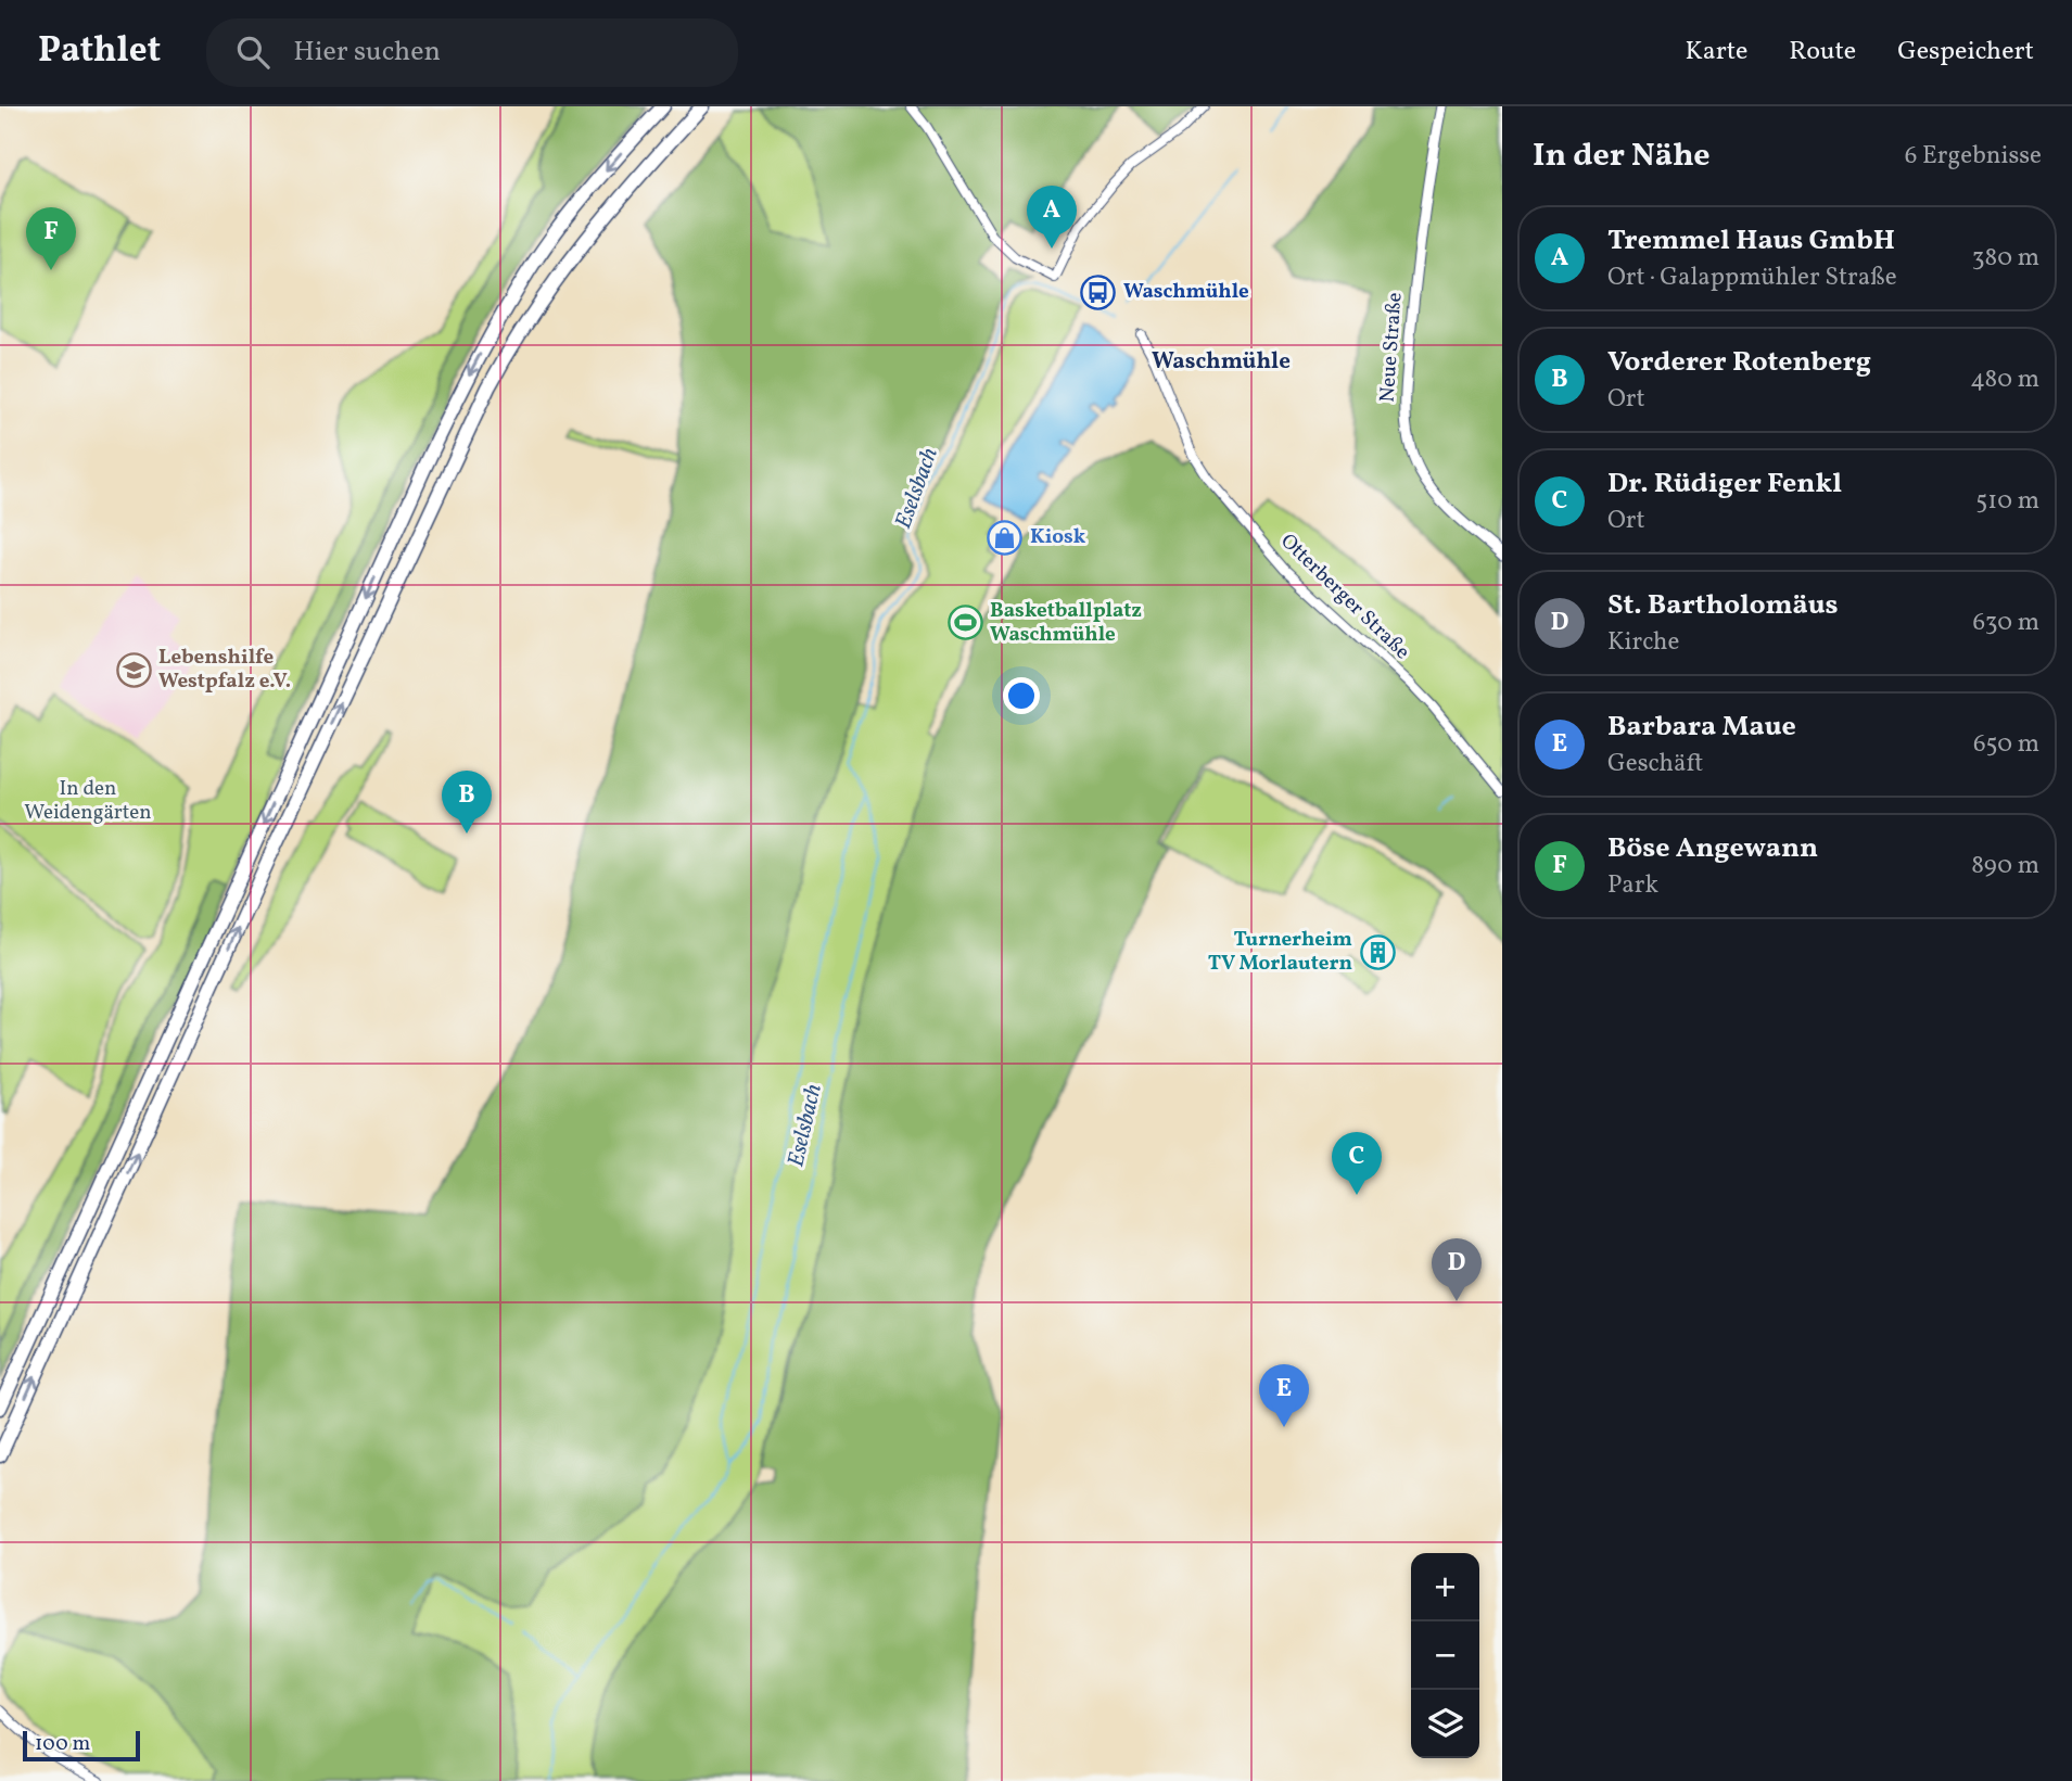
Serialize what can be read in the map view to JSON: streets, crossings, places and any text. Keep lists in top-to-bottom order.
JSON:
{
  "streets": {
    "main road": ["Neue Straße"],
    "street": ["Otterberger Straße"]
  },
  "districts": ["Waschmühle"],
  "water": ["Eselsbach"],
  "parks": ["In den Weidengärten"],
  "places": {
    "bus stop": ["Waschmühle"],
    "shop": ["Kiosk"],
    "sports": ["Basketballplatz Waschmühle"],
    "school or university": ["Lebenshilfe Westpfalz e.V."],
    "building": ["Turnerheim TV Morlautern"]
  },
  "scale_bar": "100 m",
  "page": {
    "header": "Pathlet",
    "search": "Hier suchen",
    "nav": ["Karte", "Route", "Gespeichert"],
    "heading": ["In der Nähe", "6 Ergebnisse"],
    "pins": [
      "A",
      "F",
      "B",
      "C",
      "D",
      "E"
    ],
    "list": [
      {
        "mark": "A",
        "name": "Tremmel Haus GmbH",
        "note": "Ort · Galappmühler Straße",
        "value": "380 m"
      },
      {
        "mark": "B",
        "name": "Vorderer Rotenberg",
        "note": "Ort",
        "value": "480 m"
      },
      {
        "mark": "C",
        "name": "Dr. Rüdiger Fenkl",
        "note": "Ort",
        "value": "510 m"
      },
      {
        "mark": "D",
        "name": "St. Bartholomäus",
        "note": "Kirche",
        "value": "630 m"
      },
      {
        "mark": "E",
        "name": "Barbara Maue",
        "note": "Geschäft",
        "value": "650 m"
      },
      {
        "mark": "F",
        "name": "Böse Angewann",
        "note": "Park",
        "value": "890 m"
      }
    ],
    "map_buttons": ["+", "−"],
    "scale": "100 m"
  }
}
